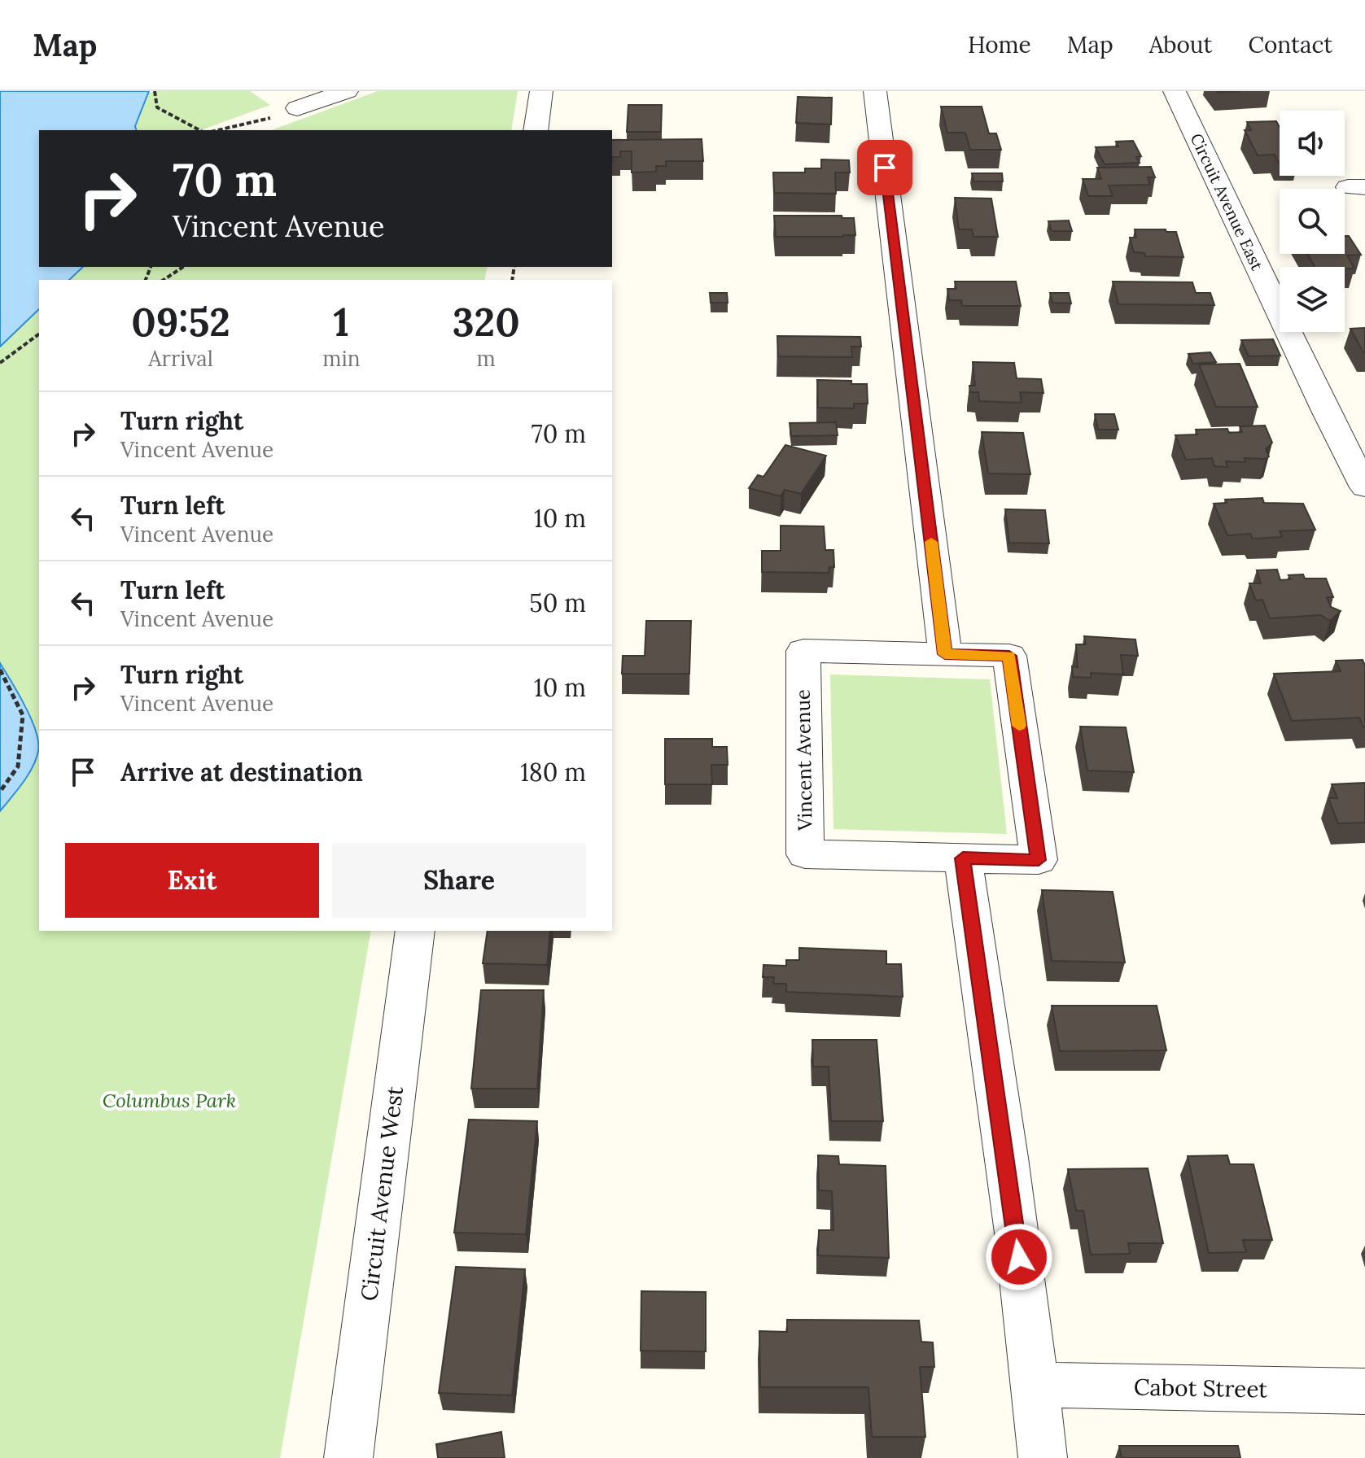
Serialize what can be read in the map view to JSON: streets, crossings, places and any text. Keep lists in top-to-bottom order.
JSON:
{
  "streets": {
    "street": [
      "Circuit Avenue East",
      "Vincent Avenue",
      "Circuit Avenue West",
      "Cabot Street"
    ]
  },
  "parks": ["Columbus Park"],
  "page": {
    "header": "Map",
    "nav": [
      "Home",
      "Map",
      "About",
      "Contact"
    ],
    "turn": ["70 m", "Vincent Avenue"],
    "eta": [
      "09:52",
      "Arrival",
      "1",
      "min",
      "320",
      "m"
    ],
    "list": [
      {
        "name": "Turn right",
        "note": "Vincent Avenue",
        "value": "70 m"
      },
      {
        "name": "Turn left",
        "note": "Vincent Avenue",
        "value": "10 m"
      },
      {
        "name": "Turn left",
        "note": "Vincent Avenue",
        "value": "50 m"
      },
      {
        "name": "Turn right",
        "note": "Vincent Avenue",
        "value": "10 m"
      },
      {
        "name": "Arrive at destination",
        "value": "180 m"
      }
    ],
    "buttons": ["Exit", "Share"]
  }
}
